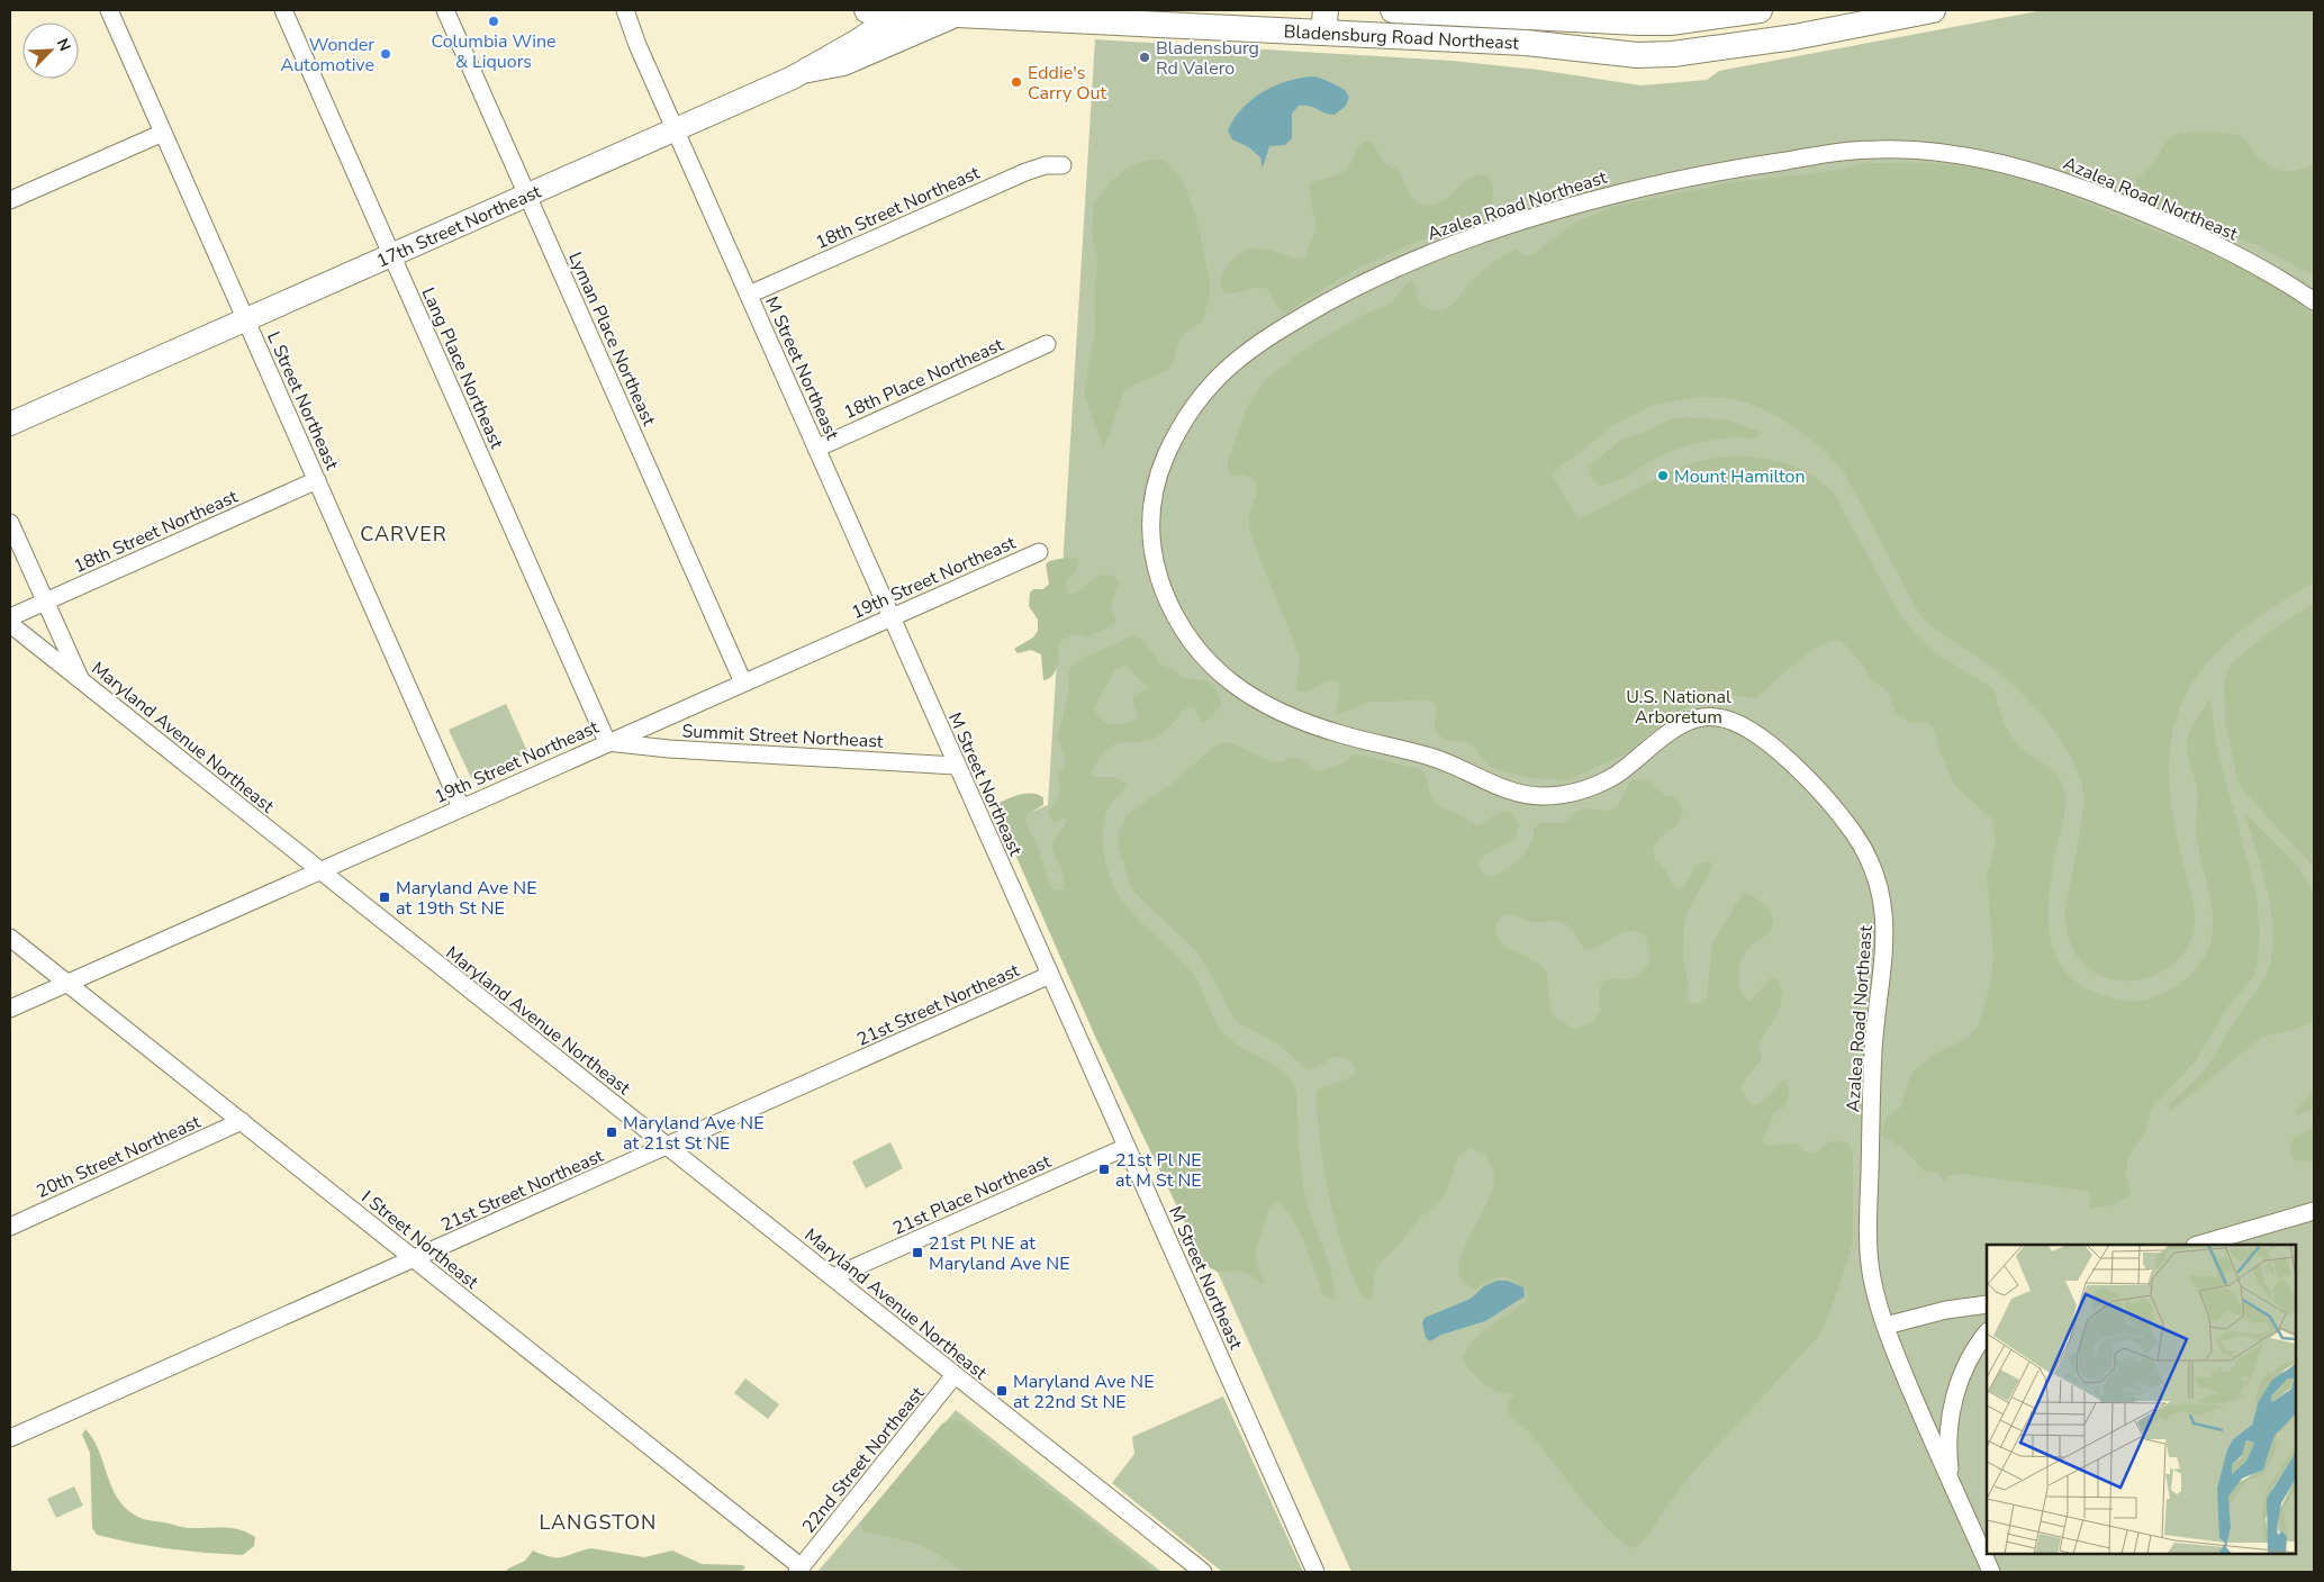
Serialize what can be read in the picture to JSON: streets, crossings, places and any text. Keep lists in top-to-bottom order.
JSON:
{
  "streets": {
    "main road": ["Bladensburg Road Northeast", "17th Street Northeast"],
    "street": [
      "Azalea Road Northeast",
      "18th Street Northeast",
      "Lyman Place Northeast",
      "Lang Place Northeast",
      "M Street Northeast",
      "18th Place Northeast",
      "L Street Northeast",
      "19th Street Northeast",
      "Summit Street Northeast",
      "Maryland Avenue Northeast",
      "21st Street Northeast",
      "20th Street Northeast",
      "21st Place Northeast",
      "I Street Northeast",
      "22nd Street Northeast"
    ]
  },
  "crossings": [
    ["Bladensburg Road Northeast", "17th Street Northeast"],
    ["18th Street Northeast", "M Street Northeast"],
    ["18th Street Northeast", "L Street Northeast"],
    ["17th Street Northeast", "Lyman Place Northeast"],
    ["17th Street Northeast", "Lang Place Northeast"],
    ["17th Street Northeast", "M Street Northeast"],
    ["17th Street Northeast", "L Street Northeast"],
    ["Lyman Place Northeast", "19th Street Northeast"],
    ["Lang Place Northeast", "19th Street Northeast"],
    ["Lang Place Northeast", "Summit Street Northeast"],
    ["M Street Northeast", "18th Place Northeast"],
    ["M Street Northeast", "19th Street Northeast"],
    ["M Street Northeast", "Summit Street Northeast"],
    ["M Street Northeast", "21st Street Northeast"],
    ["M Street Northeast", "21st Place Northeast"],
    ["L Street Northeast", "19th Street Northeast"],
    ["19th Street Northeast", "Summit Street Northeast"],
    ["19th Street Northeast", "Maryland Avenue Northeast"],
    ["19th Street Northeast", "I Street Northeast"],
    ["Maryland Avenue Northeast", "21st Street Northeast"],
    ["Maryland Avenue Northeast", "21st Place Northeast"],
    ["Maryland Avenue Northeast", "22nd Street Northeast"],
    ["21st Street Northeast", "I Street Northeast"],
    ["20th Street Northeast", "I Street Northeast"],
    ["I Street Northeast", "22nd Street Northeast"]
  ],
  "districts": ["CARVER", "LANGSTON"],
  "parks": ["U.S. National Arboretum"],
  "places": {
    "other": [
      "Columbia Wine & Liquors",
      "Wonder Automotive",
      "Bladensburg Rd Valero",
      "Eddie's Carry Out",
      "Mount Hamilton"
    ],
    "transit": [
      "Maryland Ave NE at 19th St NE",
      "Maryland Ave NE at 21st St NE",
      "21st Pl NE at M St NE",
      "21st Pl NE at Maryland Ave NE",
      "Maryland Ave NE at 22nd St NE"
    ]
  },
  "north": "top right"
}
